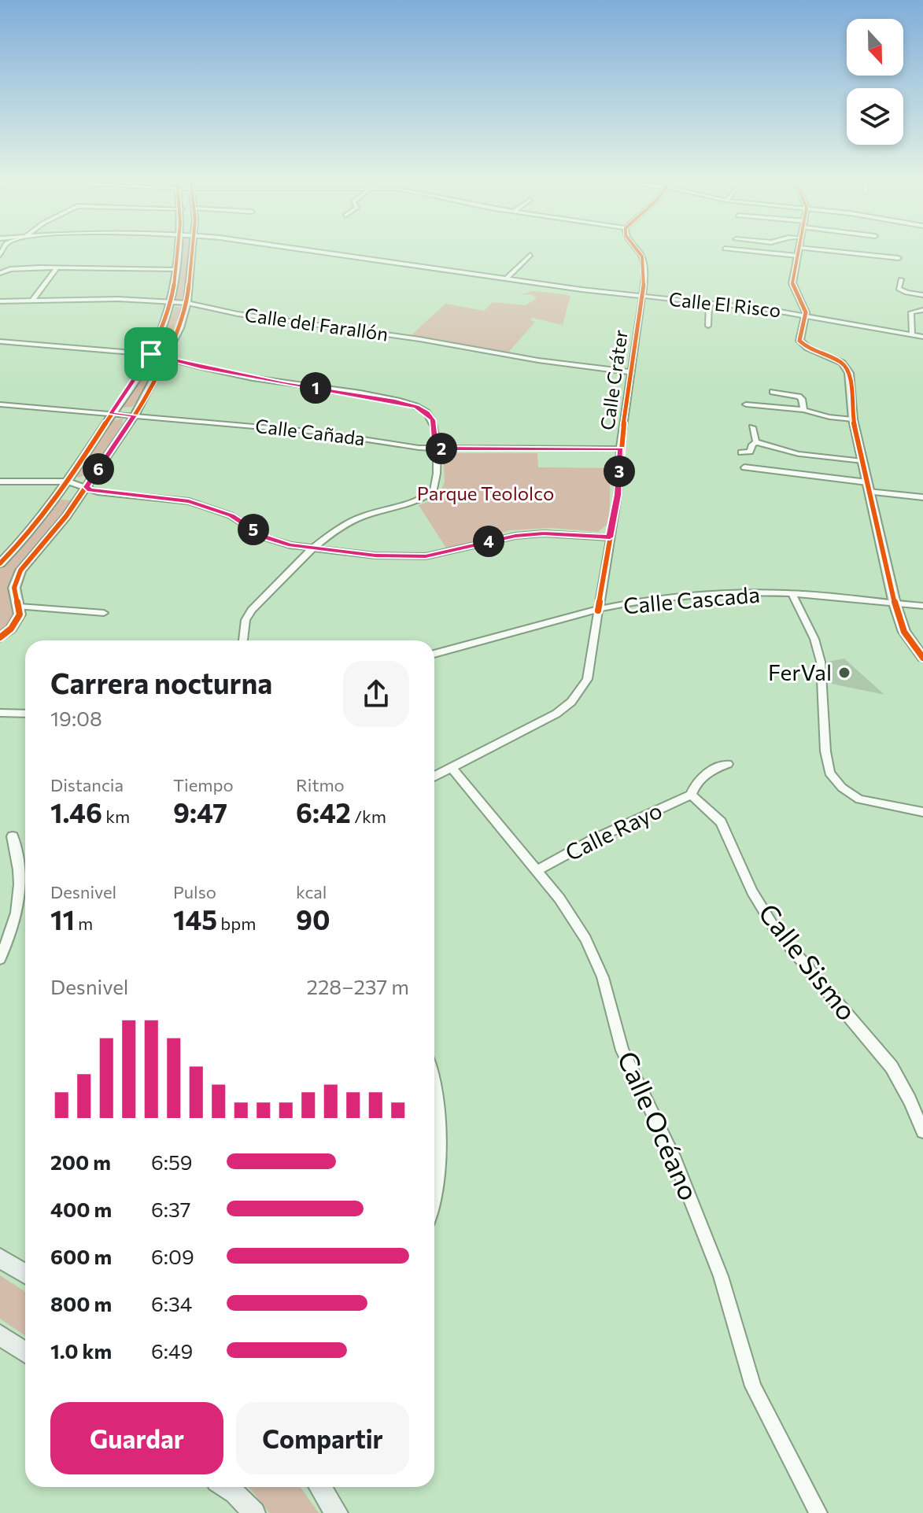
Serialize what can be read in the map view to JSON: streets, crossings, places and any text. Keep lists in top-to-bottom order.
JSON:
{
  "streets": {
    "street": [
      "Calle El Risco",
      "Calle del Farallón",
      "Calle Cráter",
      "Calle Cañada",
      "Calle Cascada",
      "Calle Rayo",
      "Calle Sismo",
      "Calle Océano"
    ]
  },
  "crossings": [
    ["Calle El Risco", "Calle Cráter"],
    ["Calle del Farallón", "Calle Cráter"],
    ["Calle Cráter", "Calle Cañada"],
    ["Calle Cráter", "Calle Cascada"],
    ["Calle Cráter", "Calle Océano"],
    ["Calle Rayo", "Calle Sismo"],
    ["Calle Rayo", "Calle Océano"]
  ],
  "parks": ["Parque Teololco"],
  "places": ["FerVal"],
  "north": "bottom",
  "page": {
    "pins": [
      "1",
      "2",
      "6",
      "3",
      "5",
      "4"
    ],
    "heading": ["Carrera nocturna", "19:08"],
    "stats": [
      ["Distancia", "1.46 km"],
      ["Tiempo", "9:47"],
      ["Ritmo", "6:42 /km"],
      ["Desnivel", "11 m"],
      ["Pulso", "145 bpm"],
      ["kcal", "90"]
    ],
    "chart": ["Desnivel", "228–237 m"],
    "list": [
      {
        "name": "200 m",
        "note": "6:59"
      },
      {
        "name": "400 m",
        "note": "6:37"
      },
      {
        "name": "600 m",
        "note": "6:09"
      },
      {
        "name": "800 m",
        "note": "6:34"
      },
      {
        "name": "1.0 km",
        "note": "6:49"
      }
    ],
    "buttons": ["Guardar", "Compartir"]
  }
}
